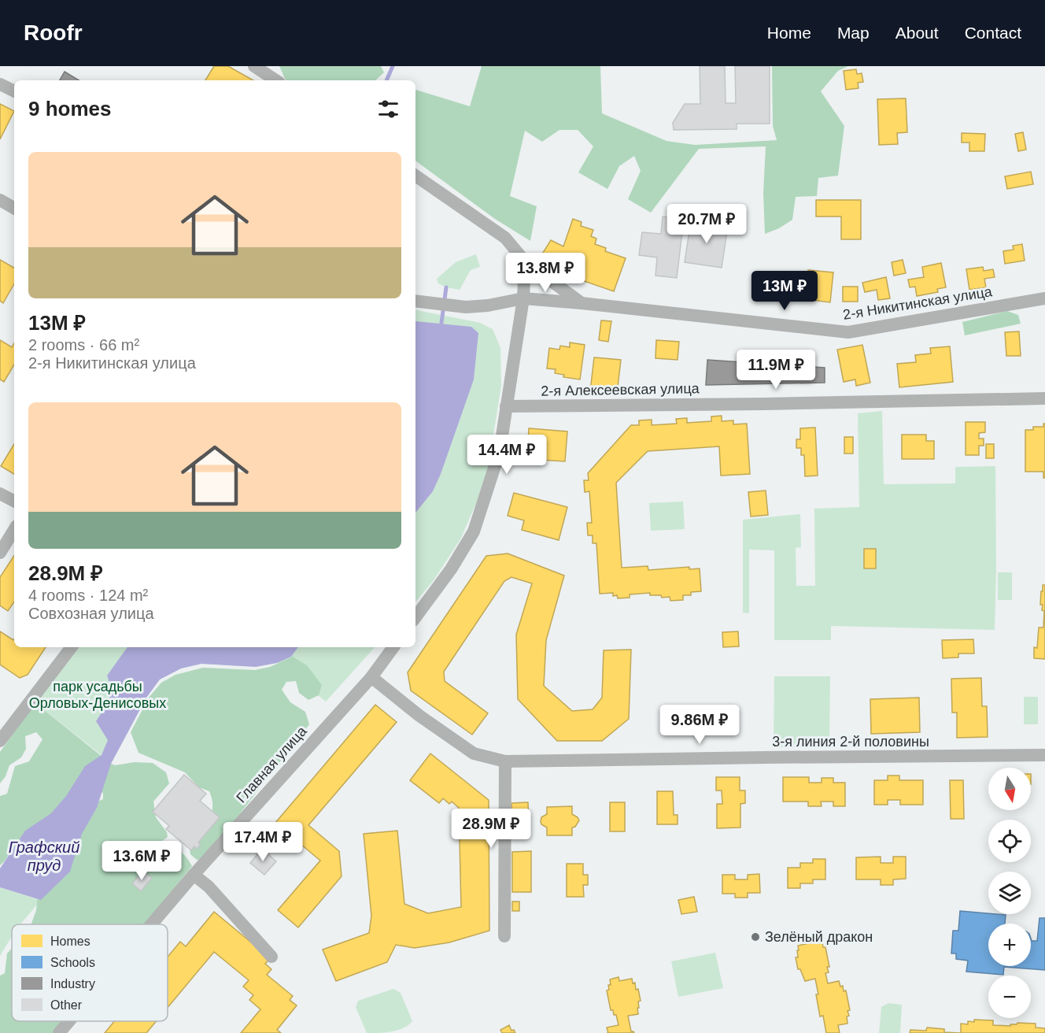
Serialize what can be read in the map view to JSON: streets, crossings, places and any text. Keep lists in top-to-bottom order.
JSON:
{
  "streets": {
    "street": [
      "2-я Никитинская улица",
      "2-я Алексеевская улица",
      "3-я линия 2-й половины",
      "Главная улица"
    ]
  },
  "crossings": [
    ["3-я линия 2-й половины", "Главная улица"]
  ],
  "water": ["Графский пруд"],
  "parks": ["парк усадьбы Орловых-Денисовых"],
  "places": ["Зелёный дракон"],
  "legend": [
    "Homes",
    "Schools",
    "Industry",
    "Other"
  ],
  "north": "bottom",
  "page": {
    "header": "Roofr",
    "nav": [
      "Home",
      "Map",
      "About",
      "Contact"
    ],
    "heading": "9 homes",
    "list": [
      {
        "name": "13M ₽",
        "note": "2 rooms · 66 m² · 2-я Никитинская улица"
      },
      {
        "name": "28.9M ₽",
        "note": "4 rooms · 124 m² · Совхозная улица"
      }
    ],
    "price": [
      "20.7M ₽",
      "13.8M ₽",
      "13M ₽",
      "11.9M ₽",
      "14.4M ₽",
      "9.86M ₽",
      "28.9M ₽",
      "17.4M ₽",
      "13.6M ₽"
    ],
    "map_buttons": ["+", "−"]
  }
}
